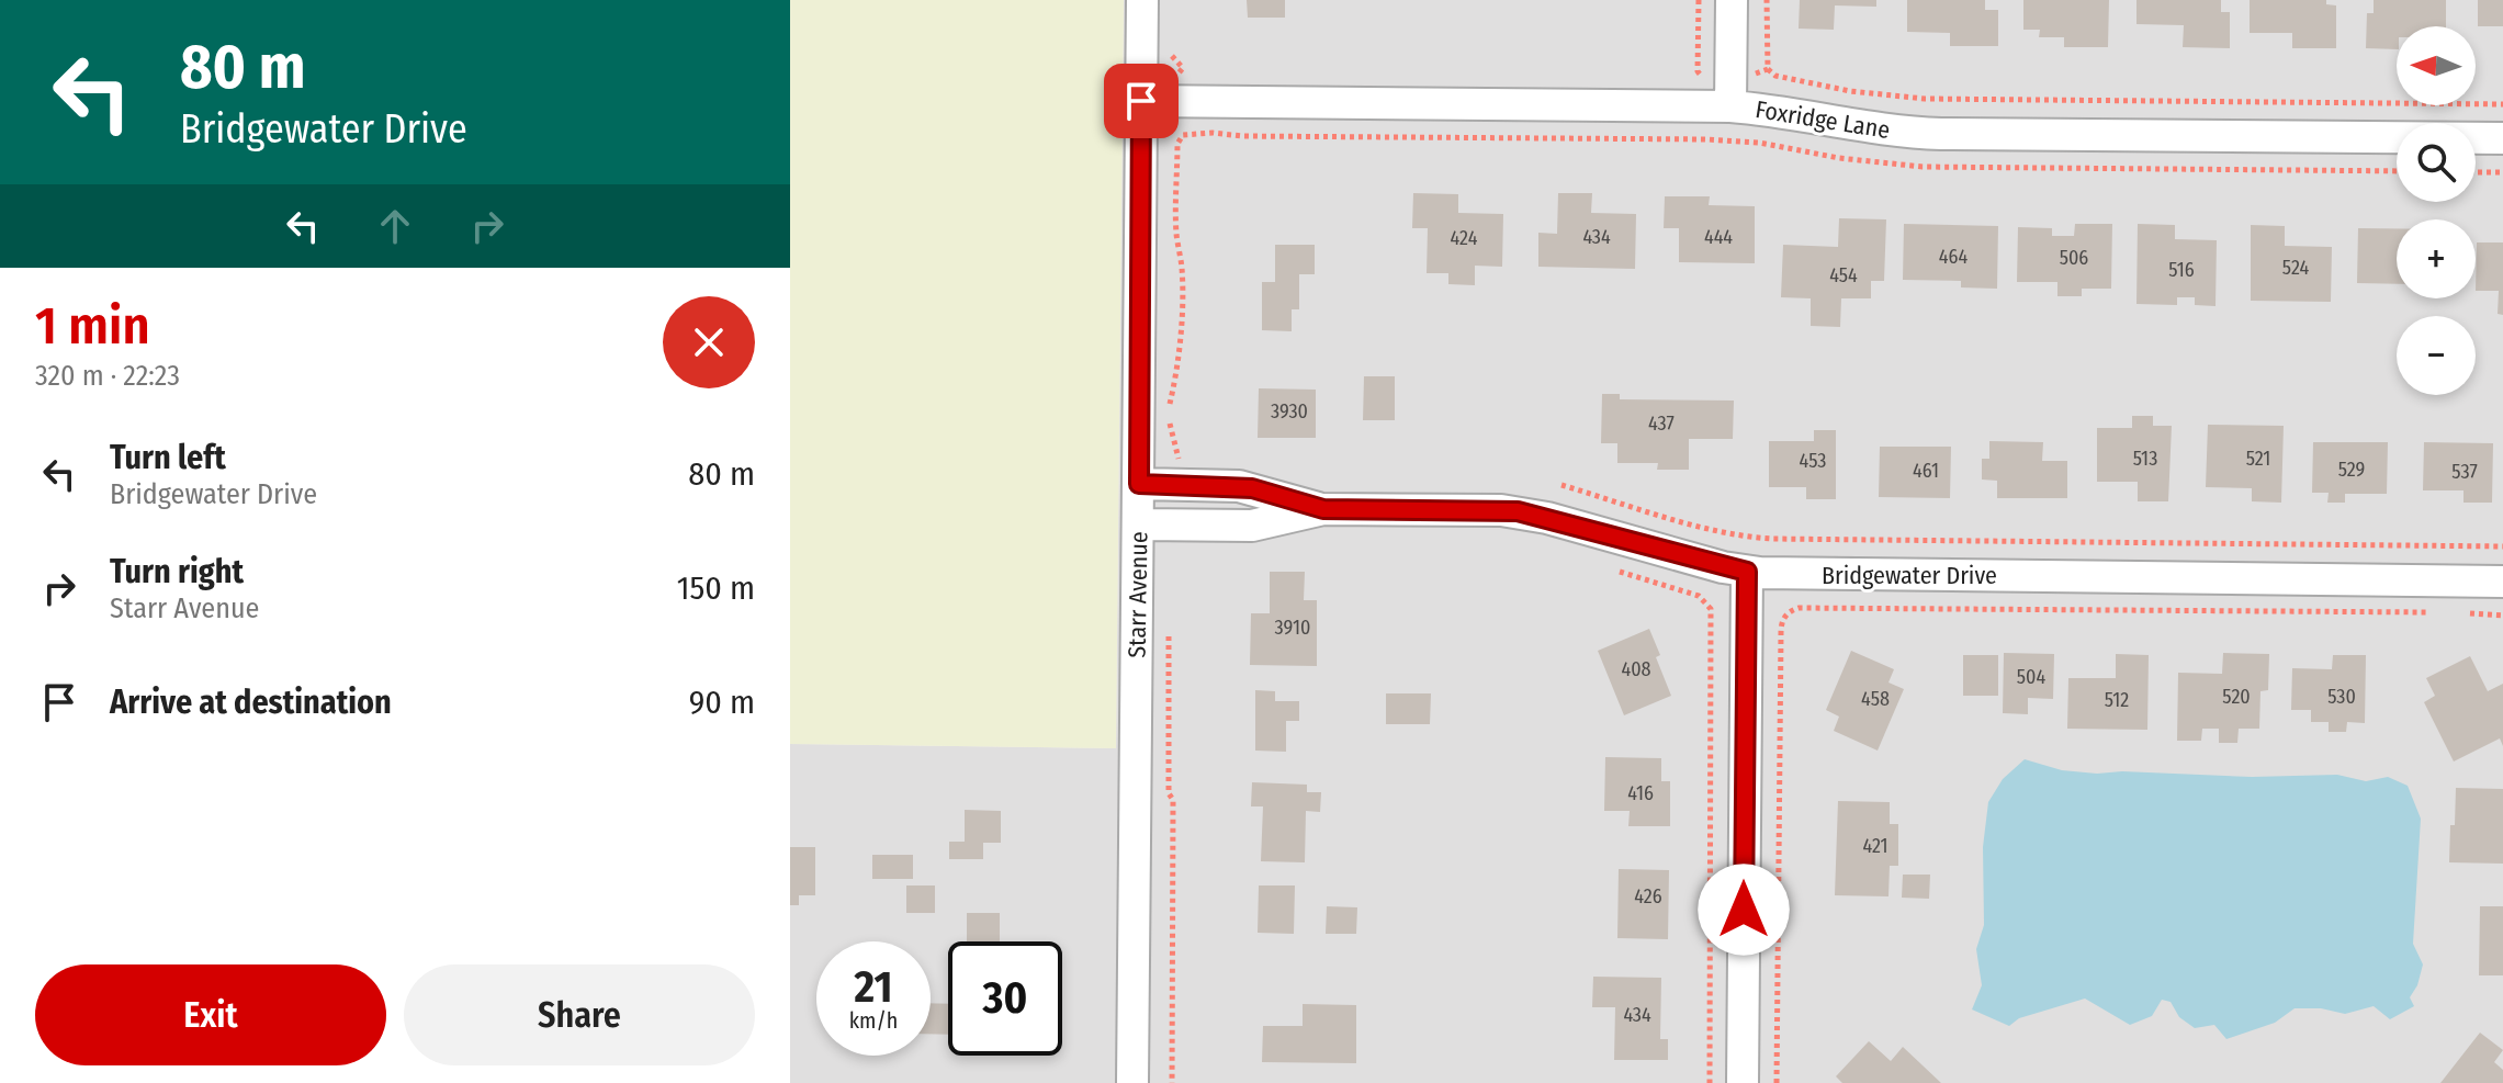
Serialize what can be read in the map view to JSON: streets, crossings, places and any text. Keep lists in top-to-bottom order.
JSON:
{
  "streets": {
    "street": ["Foxridge Lane", "Bridgewater Drive", "Starr Avenue"]
  },
  "crossings": [
    ["Foxridge Lane", "Starr Avenue"],
    ["Bridgewater Drive", "Starr Avenue"]
  ],
  "house_numbers": [
    "434",
    "444",
    "424",
    "464",
    "506",
    "524",
    "516",
    "454",
    "3930",
    "437",
    "513",
    "521",
    "453",
    "529",
    "461",
    "537",
    "3910",
    "408",
    "504",
    "520",
    "530",
    "458",
    "512",
    "416",
    "421",
    "426",
    "434"
  ],
  "north": "left",
  "page": {
    "turn": ["80 m", "Bridgewater Drive"],
    "map_buttons": ["+", "−"],
    "heading": ["1 min", "320 m · 22:23"],
    "list": [
      {
        "name": "Turn left",
        "note": "Bridgewater Drive",
        "value": "80 m"
      },
      {
        "name": "Turn right",
        "note": "Starr Avenue",
        "value": "150 m"
      },
      {
        "name": "Arrive at destination",
        "value": "90 m"
      }
    ],
    "speed": "21 km/h",
    "limit": "30",
    "buttons": ["Exit", "Share"]
  }
}
